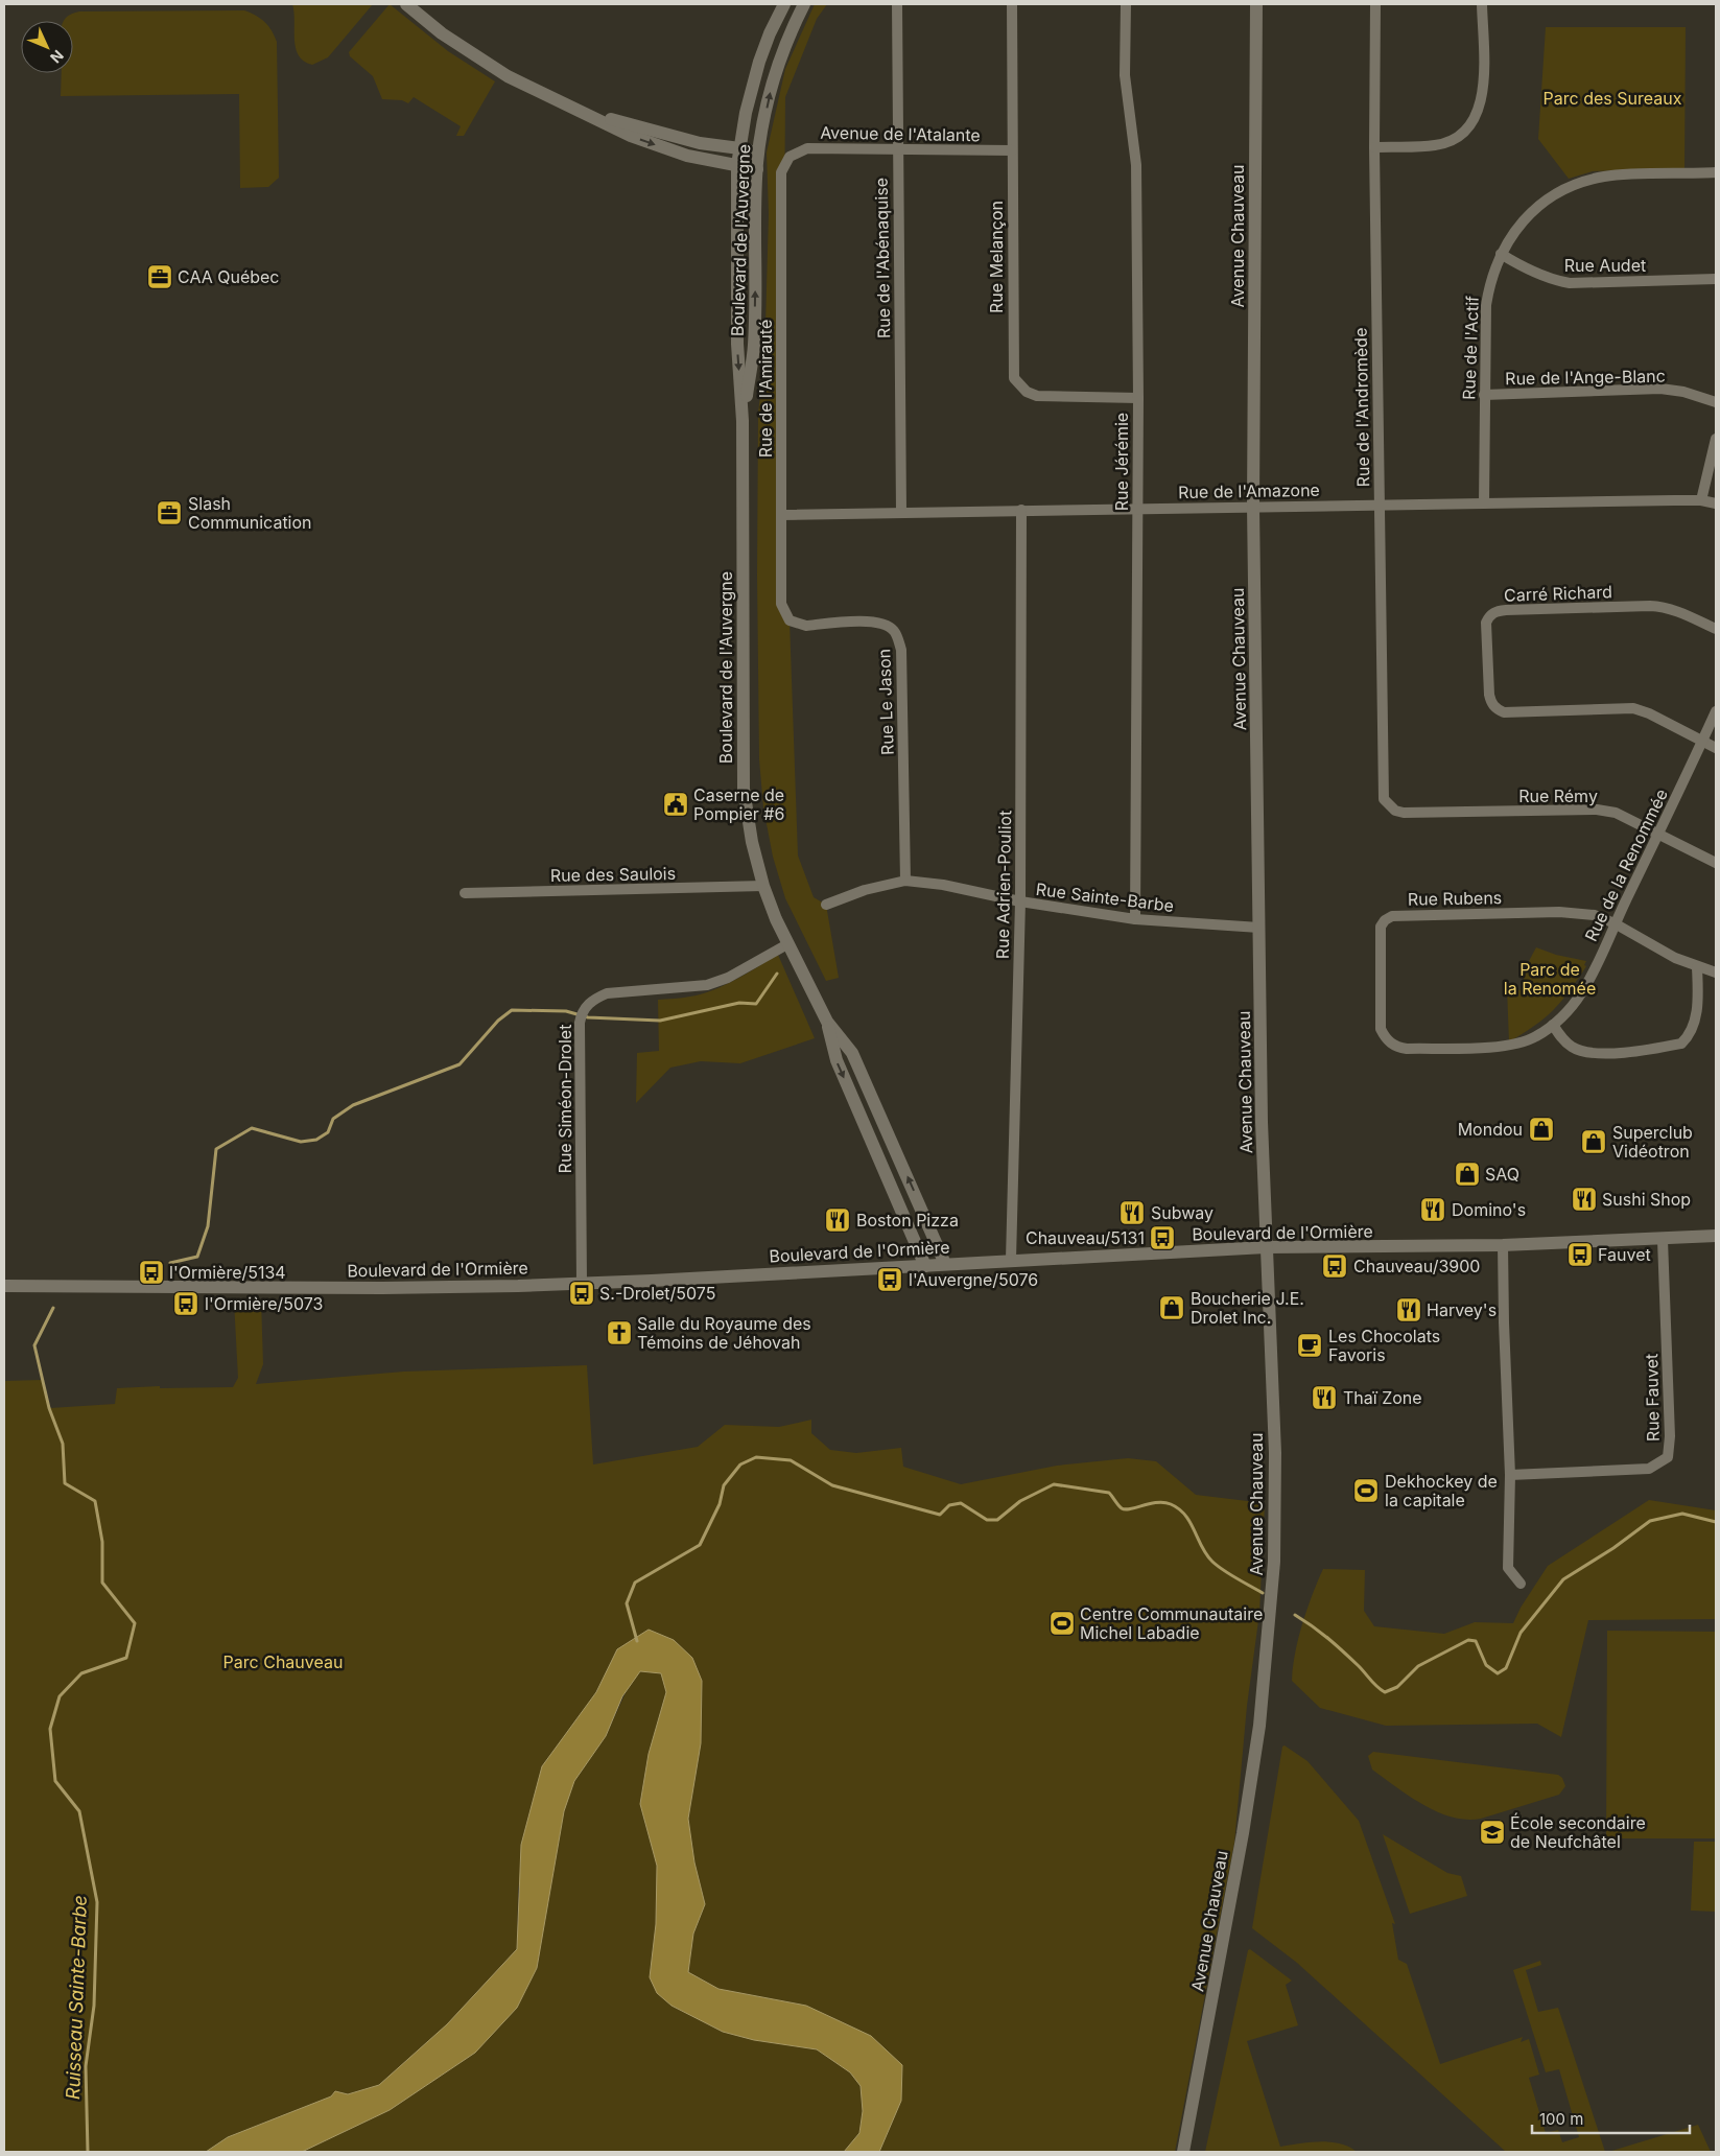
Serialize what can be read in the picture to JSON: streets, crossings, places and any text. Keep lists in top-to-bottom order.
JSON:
{
  "streets": {
    "main road": ["Avenue Chauveau", "Boulevard de l'Auvergne", "Boulevard de l'Ormière"],
    "street": [
      "Avenue de l'Atalante",
      "Rue Melançon",
      "Rue de l'Abénaquise",
      "Rue Audet",
      "Rue de l'Actif",
      "Rue de l'Ange-Blanc",
      "Rue de l'Amirauté",
      "Rue de l'Andromède",
      "Rue Jérémie",
      "Rue de l'Amazone",
      "Carré Richard",
      "Rue Le Jason",
      "Rue Rémy",
      "Rue de la Renommée",
      "Rue des Saulois",
      "Rue Adrien-Pouliot",
      "Rue Sainte-Barbe",
      "Rue Rubens",
      "Rue Siméon-Drolet",
      "Rue Fauvet"
    ]
  },
  "crossings": [
    ["Avenue de l'Atalante", "Rue Melançon"],
    ["Avenue de l'Atalante", "Rue de l'Abénaquise"],
    ["Avenue de l'Atalante", "Rue de l'Amirauté"],
    ["Avenue Chauveau", "Rue de l'Amazone"],
    ["Avenue Chauveau", "Rue Sainte-Barbe"],
    ["Avenue Chauveau", "Boulevard de l'Ormière"],
    ["Boulevard de l'Auvergne", "Rue des Saulois"],
    ["Boulevard de l'Auvergne", "Rue Siméon-Drolet"],
    ["Boulevard de l'Auvergne", "Boulevard de l'Ormière"],
    ["Rue Melançon", "Rue Jérémie"],
    ["Rue de l'Abénaquise", "Rue de l'Amazone"],
    ["Rue Audet", "Rue de l'Actif"],
    ["Rue de l'Actif", "Rue de l'Ange-Blanc"],
    ["Rue de l'Actif", "Rue de l'Amazone"],
    ["Rue de l'Amirauté", "Rue de l'Amazone"],
    ["Rue de l'Amirauté", "Rue Le Jason"],
    ["Rue de l'Andromède", "Rue de l'Amazone"],
    ["Rue de l'Andromède", "Rue Rémy"],
    ["Rue Jérémie", "Rue de l'Amazone"],
    ["Rue Jérémie", "Rue Sainte-Barbe"],
    ["Rue de l'Amazone", "Rue Adrien-Pouliot"],
    ["Carré Richard", "Rue de la Renommée"],
    ["Rue Le Jason", "Rue Sainte-Barbe"],
    ["Rue Rémy", "Rue de la Renommée"],
    ["Rue de la Renommée", "Rue Rubens"],
    ["Rue Adrien-Pouliot", "Rue Sainte-Barbe"],
    ["Rue Adrien-Pouliot", "Boulevard de l'Ormière"],
    ["Rue Siméon-Drolet", "Boulevard de l'Ormière"],
    ["Boulevard de l'Ormière", "Rue Fauvet"]
  ],
  "water": ["Ruisseau Sainte-Barbe"],
  "parks": ["Parc des Sureaux", "Parc de la Renomée", "Parc Chauveau"],
  "places": {
    "office": ["CAA Québec", "Slash Communication"],
    "public building": ["Caserne de Pompier #6"],
    "shop": [
      "Mondou",
      "Superclub Vidéotron",
      "SAQ",
      "Boucherie J.E. Drolet Inc."
    ],
    "restaurant": [
      "Sushi Shop",
      "Domino's",
      "Subway",
      "Boston Pizza",
      "Harvey's",
      "Thaï Zone"
    ],
    "bus stop": [
      "Chauveau/5131",
      "Fauvet",
      "Chauveau/3900",
      "l'Ormière/5134",
      "l'Auvergne/5076",
      "S.-Drolet/5075",
      "l'Ormière/5073"
    ],
    "church": ["Salle du Royaume des Témoins de Jéhovah"],
    "cafe": ["Les Chocolats Favoris"],
    "sports": ["Dekhockey de la capitale", "Centre Communautaire Michel Labadie"],
    "school or university": ["École secondaire de Neufchâtel"]
  },
  "scale_bar": "100 m",
  "north": "bottom right"
}
